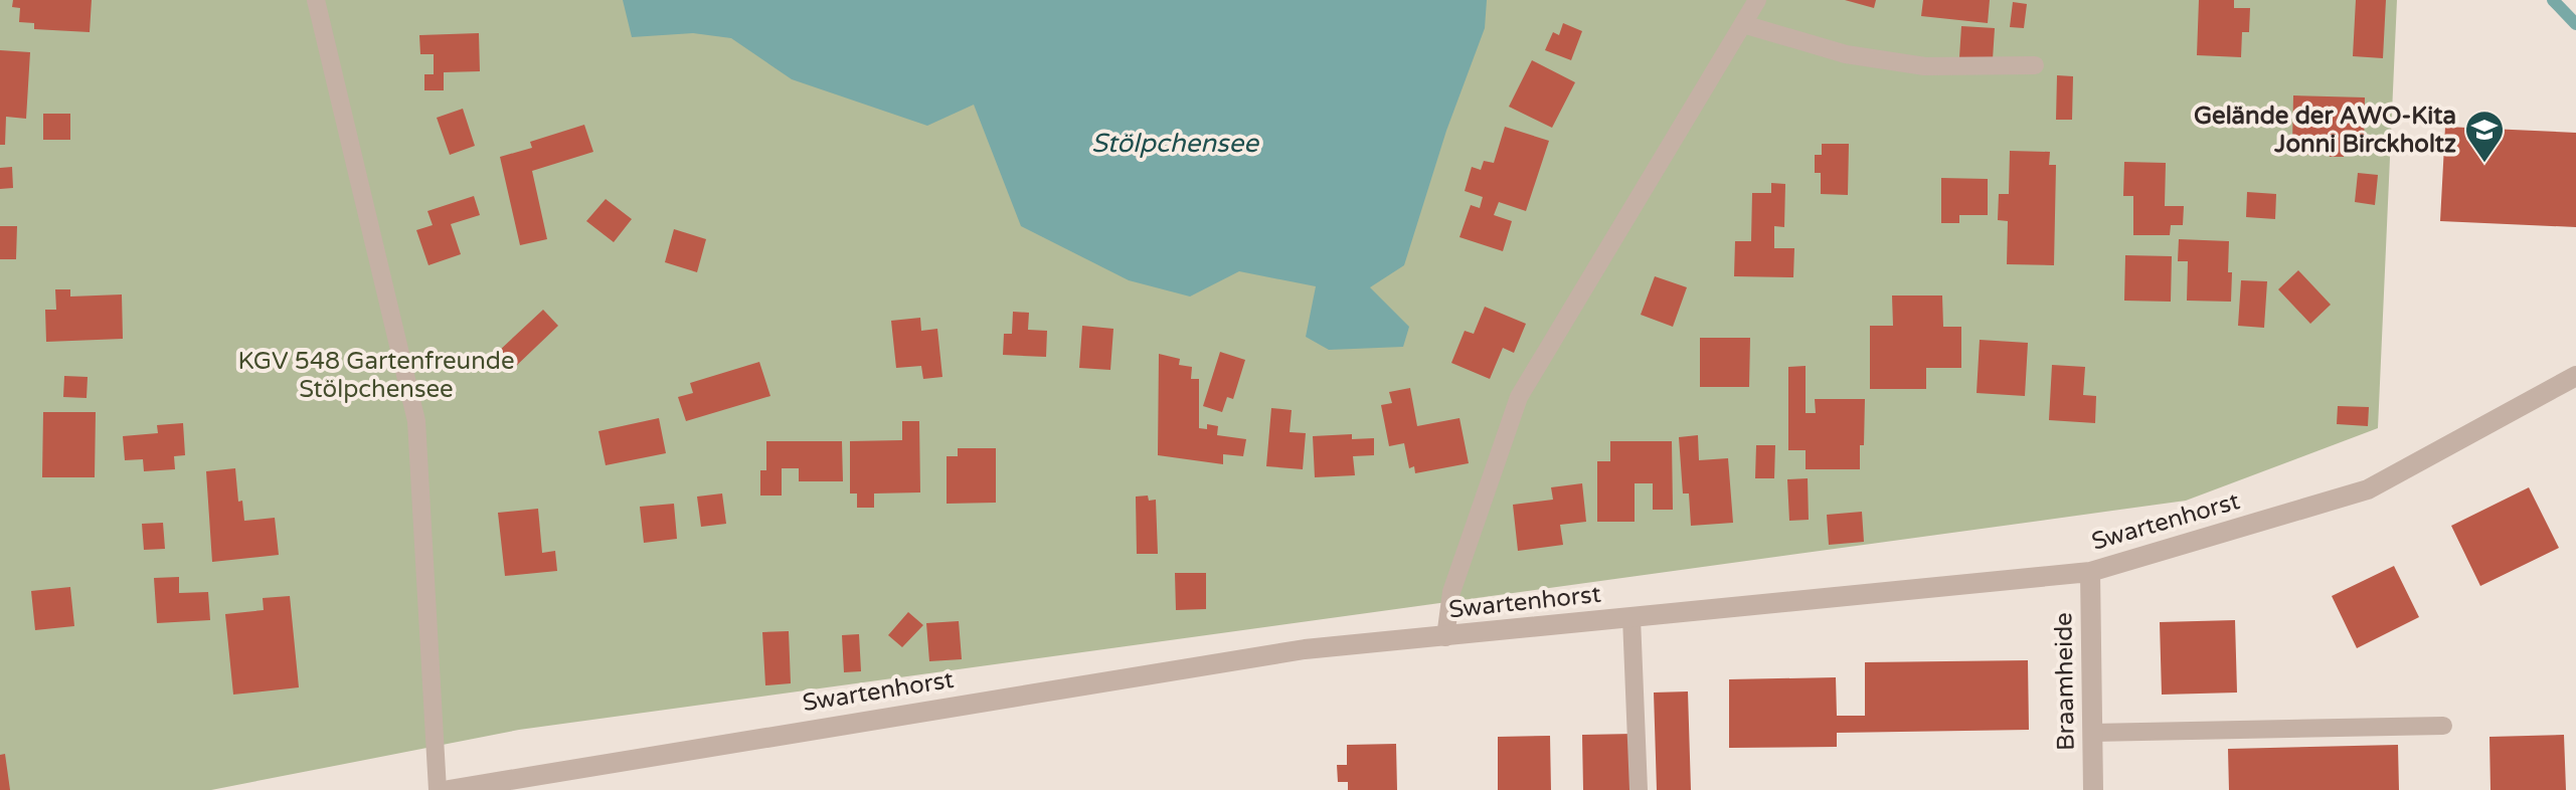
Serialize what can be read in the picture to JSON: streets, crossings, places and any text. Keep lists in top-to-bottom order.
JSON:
{
  "streets": {
    "street": ["Swartenhorst", "Braamheide"]
  },
  "crossings": [
    ["Swartenhorst", "Braamheide"]
  ],
  "water": ["Stölpchensee"],
  "parks": ["KGV 548 Gartenfreunde Stölpchensee"],
  "places": {
    "school or university": ["Gelände der AWO-Kita Jonni Birckholtz"]
  }
}
